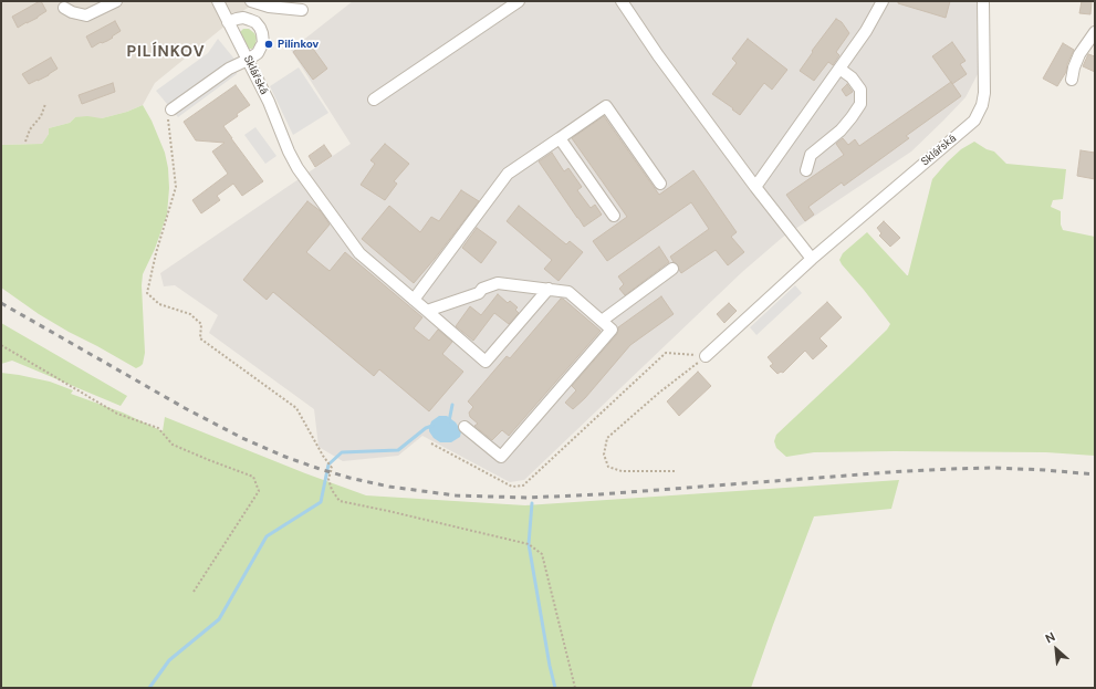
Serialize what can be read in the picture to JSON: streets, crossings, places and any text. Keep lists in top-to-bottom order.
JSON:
{
  "streets": {
    "street": ["Sklářská"]
  },
  "districts": ["PILÍNKOV"],
  "places": ["Pilínkov"],
  "north": "top left"
}
